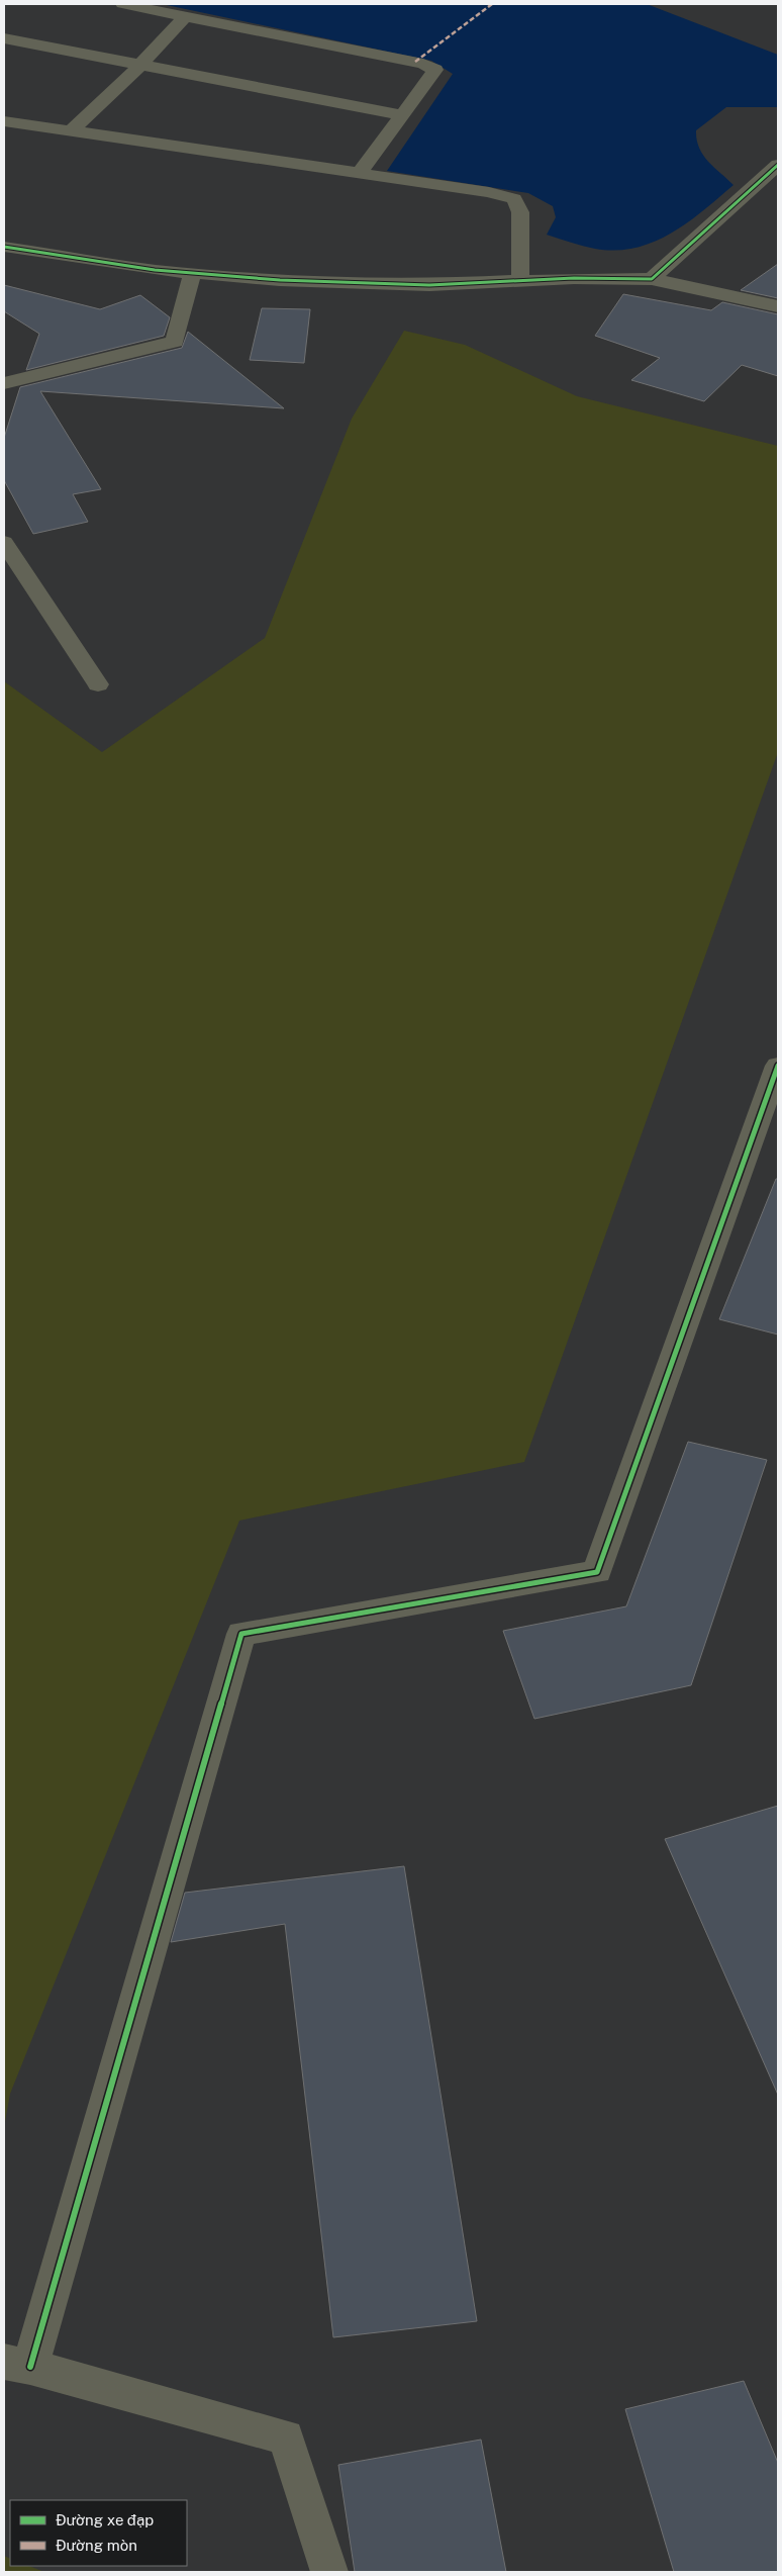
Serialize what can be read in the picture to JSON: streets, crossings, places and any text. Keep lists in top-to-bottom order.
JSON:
{
  "legend": ["Đường xe đạp", "Đường mòn"]
}
